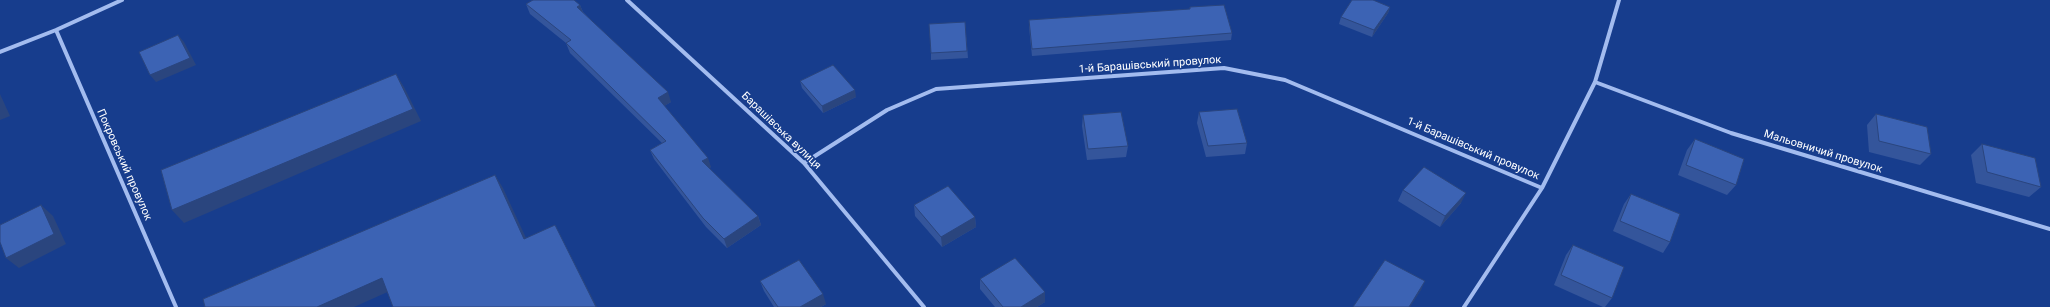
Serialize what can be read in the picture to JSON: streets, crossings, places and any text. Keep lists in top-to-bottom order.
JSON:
{
  "streets": {
    "street": [
      "1-й Барашівський провулок",
      "Барашівська вулиця",
      "Мальовничий провулок",
      "Покровський провулок"
    ]
  },
  "crossings": [
    ["1-й Барашівський провулок", "Барашівська вулиця"]
  ]
}
